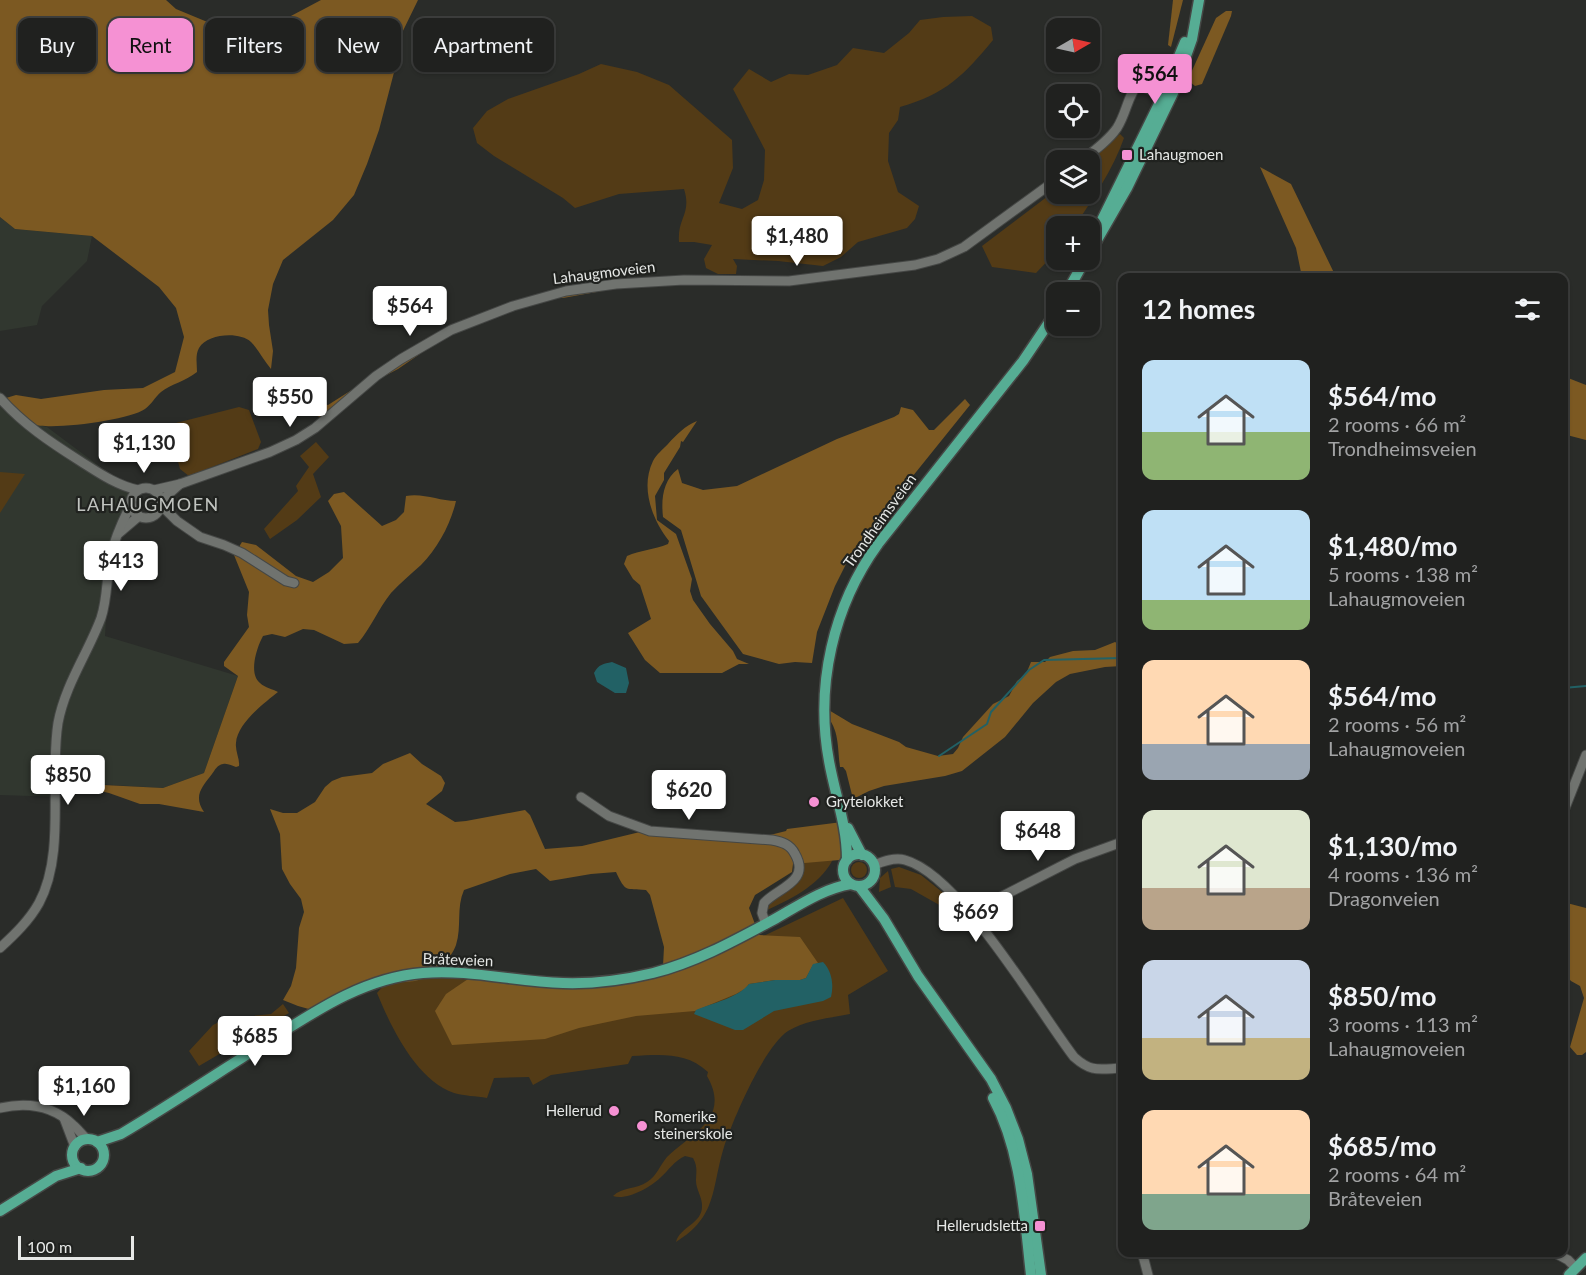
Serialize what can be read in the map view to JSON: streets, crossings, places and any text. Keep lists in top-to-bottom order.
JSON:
{
  "streets": {
    "main road": ["Trondheimsveien", "Bråteveien"],
    "street": ["Lahaugmoveien"]
  },
  "crossings": [
    ["Trondheimsveien", "Bråteveien"]
  ],
  "districts": ["LAHAUGMOEN"],
  "places": {
    "transit": ["Lahaugmoen", "Hellerudsletta"],
    "other": ["Grytelokket", "Hellerud", "Romerike steinerskole"]
  },
  "scale_bar": "100 m",
  "north": "right",
  "page": {
    "map_buttons": ["+", "−"],
    "chip": [
      "Buy",
      "Rent",
      "Filters",
      "New",
      "Apartment"
    ],
    "price": [
      "$564",
      "$1,480",
      "$564",
      "$550",
      "$1,130",
      "$413",
      "$850",
      "$620",
      "$648",
      "$669",
      "$685",
      "$1,160"
    ],
    "heading": "12 homes",
    "list": [
      {
        "name": "$564/mo",
        "note": "2 rooms · 66 m² · Trondheimsveien"
      },
      {
        "name": "$1,480/mo",
        "note": "5 rooms · 138 m² · Lahaugmoveien"
      },
      {
        "name": "$564/mo",
        "note": "2 rooms · 56 m² · Lahaugmoveien"
      },
      {
        "name": "$1,130/mo",
        "note": "4 rooms · 136 m² · Dragonveien"
      },
      {
        "name": "$850/mo",
        "note": "3 rooms · 113 m² · Lahaugmoveien"
      },
      {
        "name": "$685/mo",
        "note": "2 rooms · 64 m² · Bråteveien"
      }
    ],
    "scale": "100 m"
  }
}
